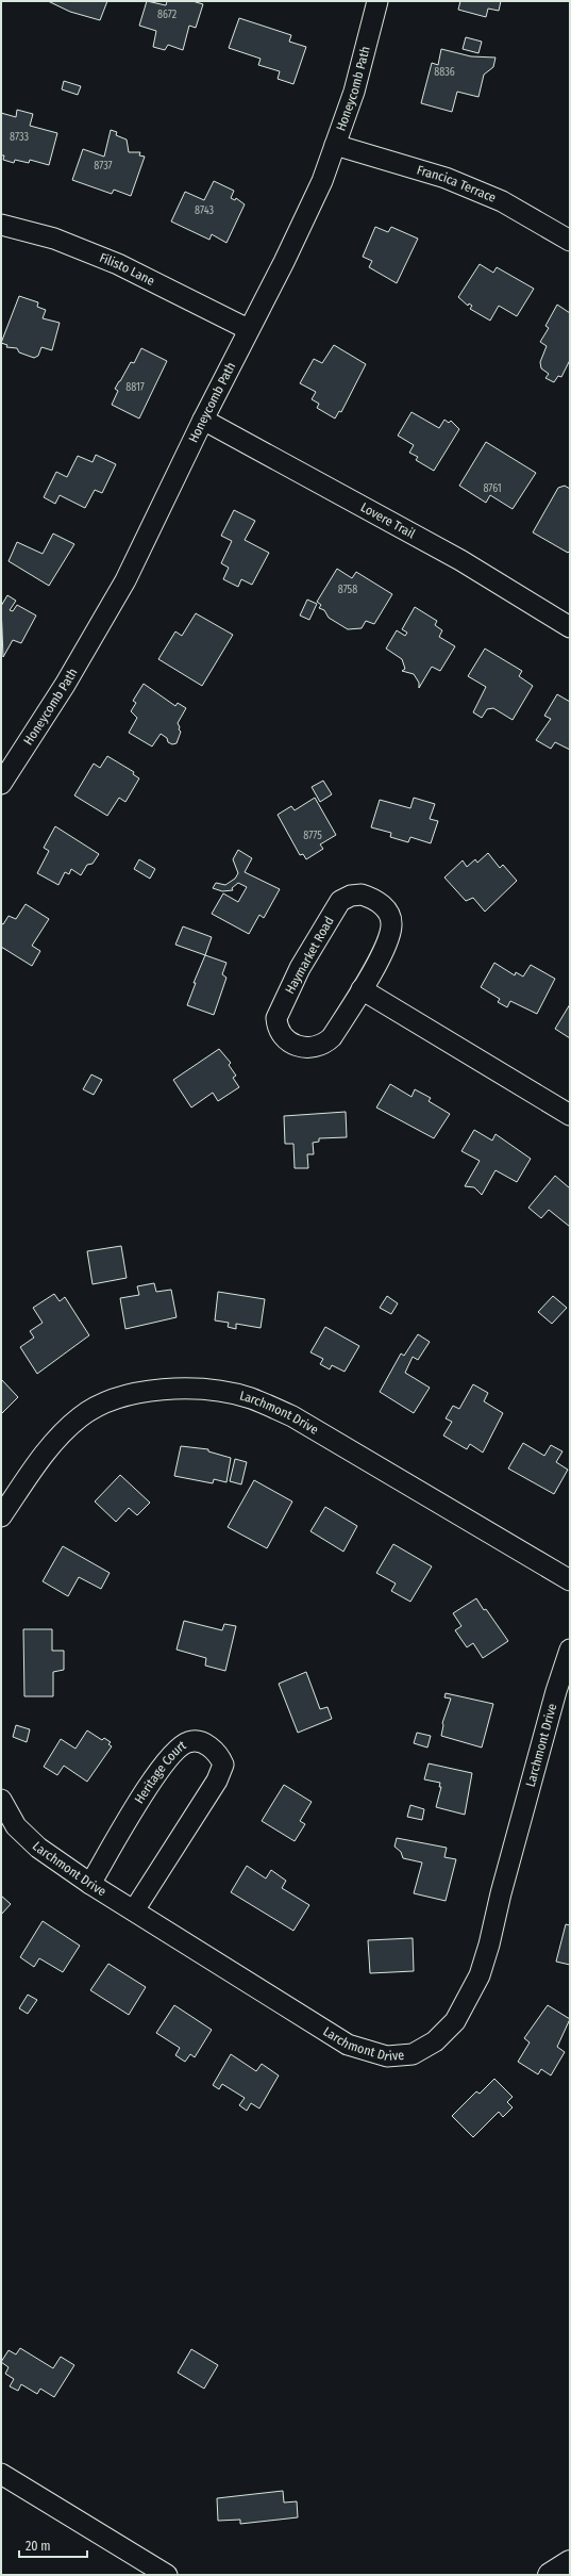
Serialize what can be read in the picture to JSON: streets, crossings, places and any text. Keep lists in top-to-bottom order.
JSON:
{
  "streets": {
    "street": [
      "Honeycomb Path",
      "Francica Terrace",
      "Filisto Lane",
      "Lovere Trail",
      "Haymarket Road",
      "Larchmont Drive",
      "Heritage Court"
    ]
  },
  "crossings": [
    ["Honeycomb Path", "Francica Terrace"],
    ["Honeycomb Path", "Filisto Lane"],
    ["Honeycomb Path", "Lovere Trail"],
    ["Larchmont Drive", "Heritage Court"]
  ],
  "house_numbers": [
    "8672",
    "8836",
    "8733",
    "8737",
    "8743",
    "8817",
    "8761",
    "8758",
    "8775"
  ],
  "scale_bar": "20 m"
}
